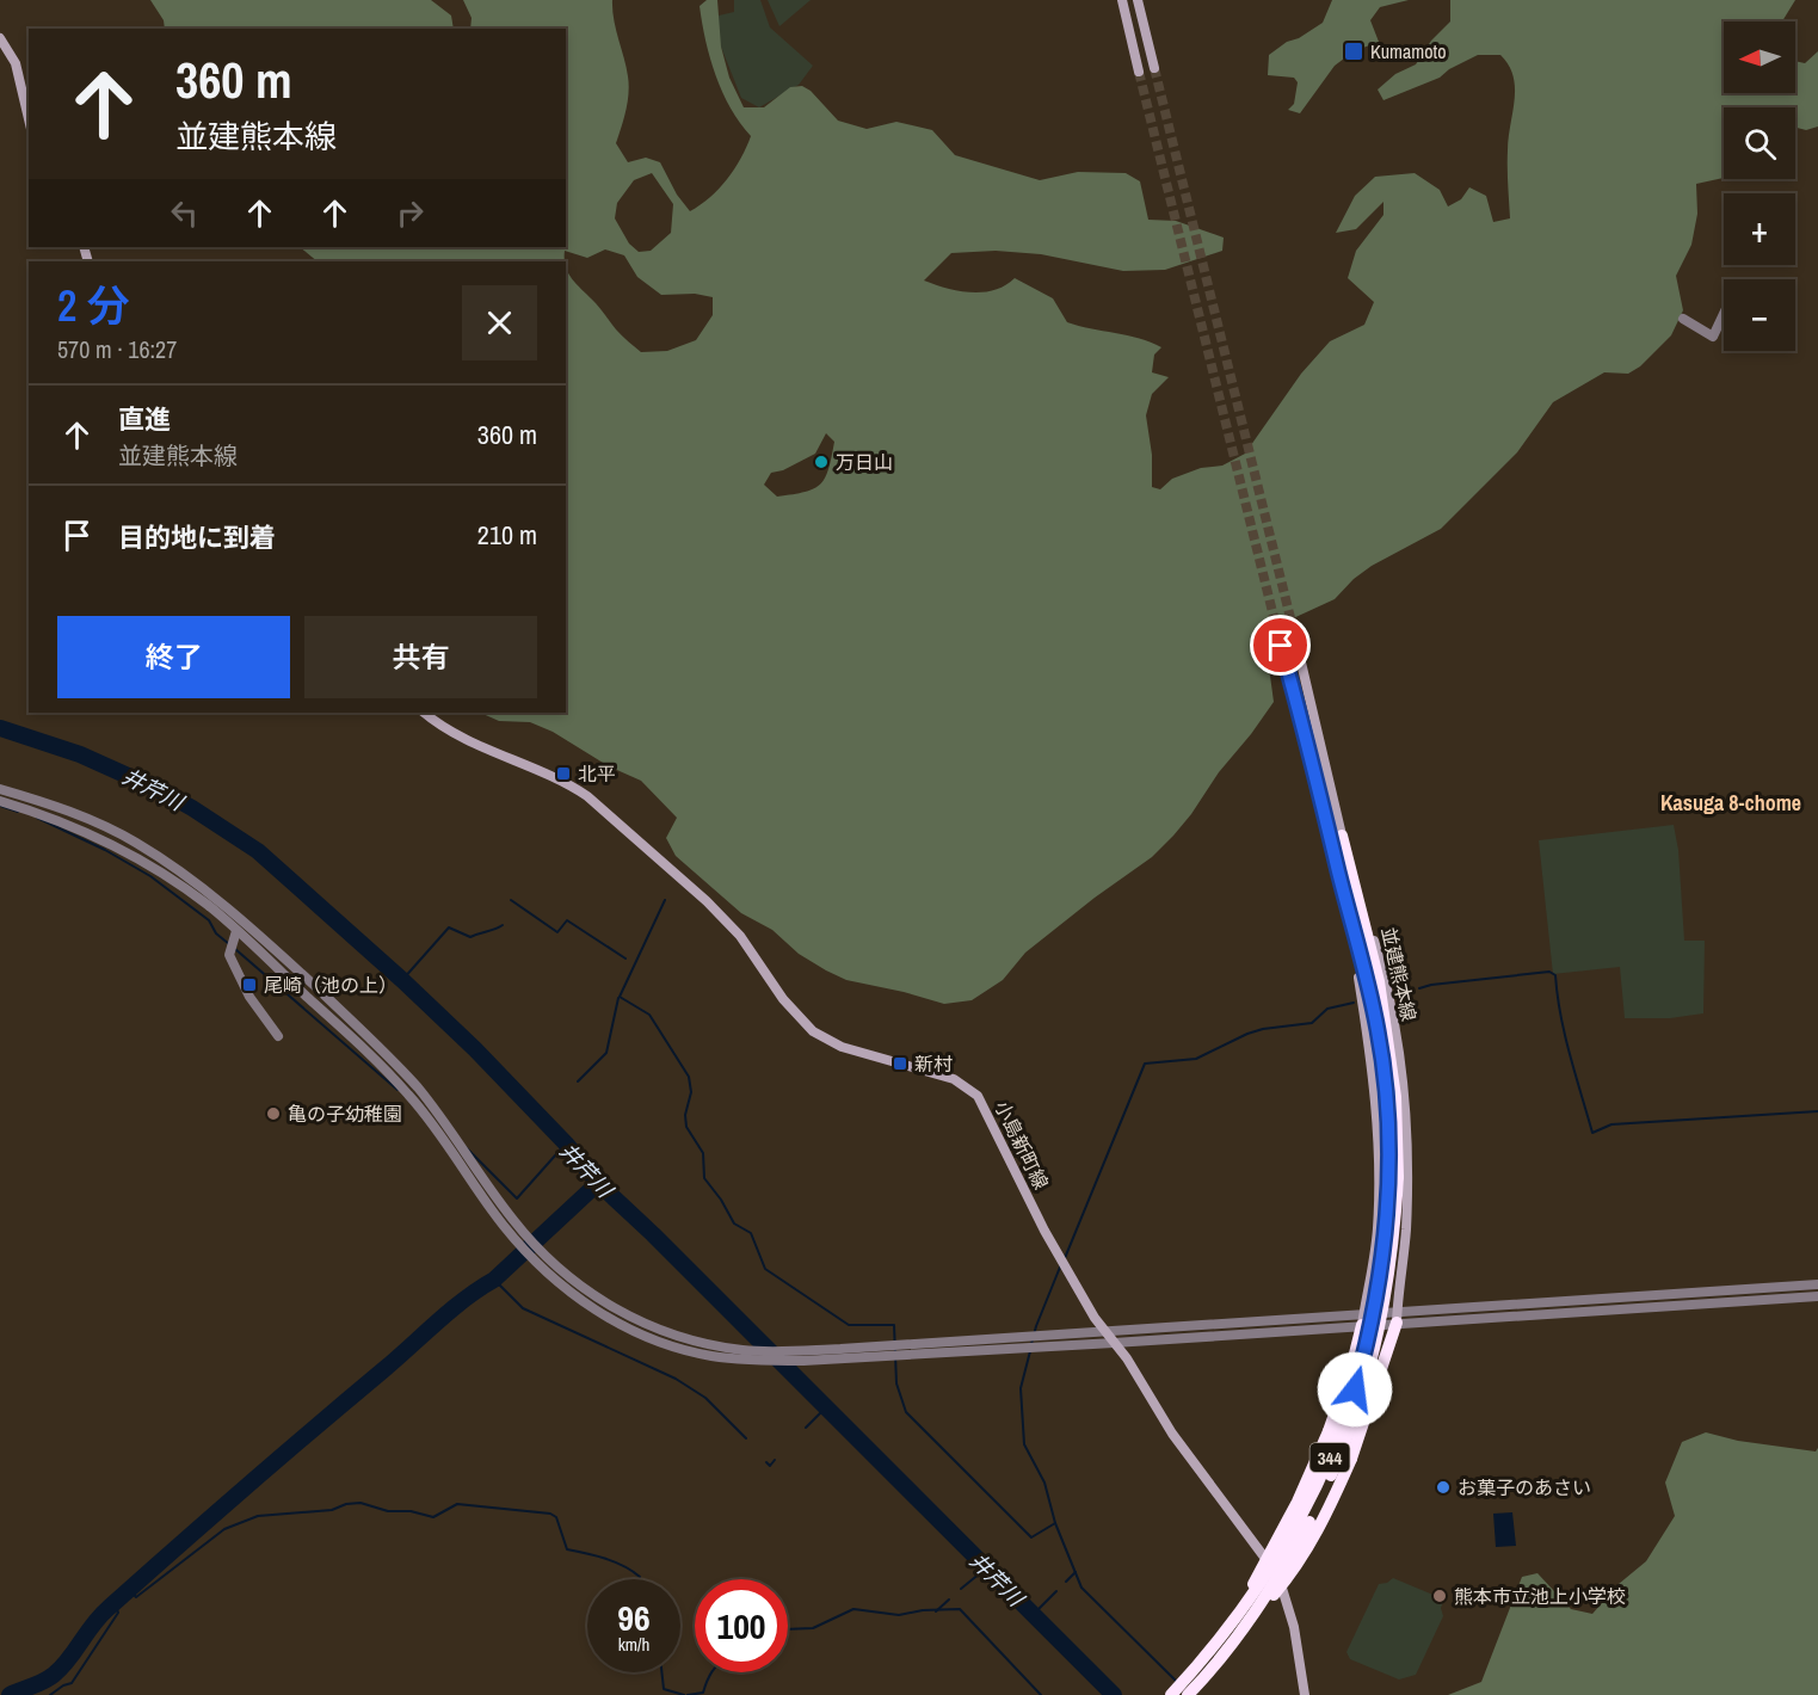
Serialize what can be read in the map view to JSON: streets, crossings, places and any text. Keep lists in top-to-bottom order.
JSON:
{
  "streets": {
    "highway": ["344"],
    "main road": ["並建熊本線", "小島新町線"]
  },
  "crossings": [
    ["並建熊本線", "344"]
  ],
  "districts": ["Kasuga 8-chome"],
  "water": ["井芹川"],
  "places": {
    "transit": [
      "Kumamoto",
      "北平",
      "尾崎（池の上）",
      "新村"
    ],
    "other": [
      "万日山",
      "亀の子幼稚園",
      "お菓子のあさい",
      "熊本市立池上小学校"
    ]
  },
  "north": "left",
  "page": {
    "map_buttons": ["+", "−"],
    "turn": ["360 m", "並建熊本線"],
    "heading": ["2 分", "570 m · 16:27"],
    "list": [
      {
        "name": "直進",
        "note": "並建熊本線",
        "value": "360 m"
      },
      {
        "name": "目的地に到着",
        "value": "210 m"
      }
    ],
    "buttons": ["終了", "共有"],
    "speed": "96 km/h",
    "limit": "100"
  }
}
